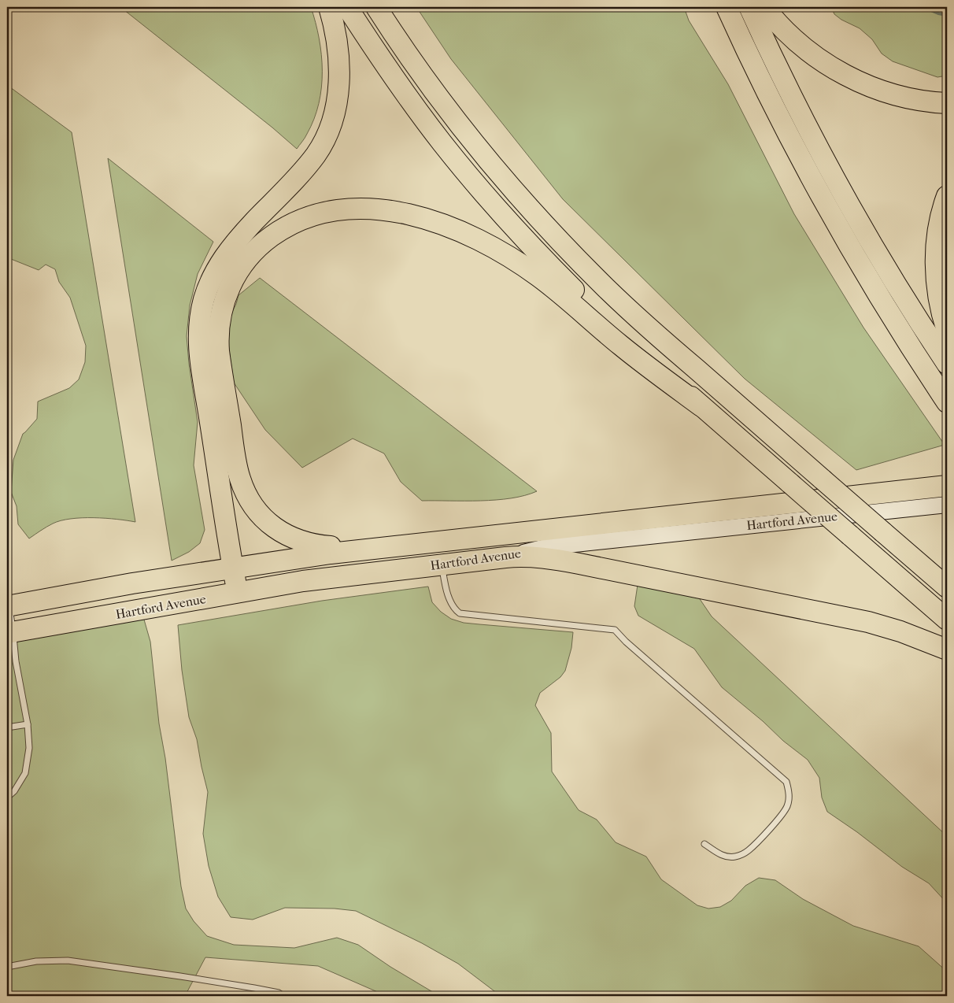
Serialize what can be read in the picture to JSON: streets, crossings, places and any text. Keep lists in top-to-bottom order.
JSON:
{
  "streets": {
    "highway": ["Hartford Avenue"]
  }
}
